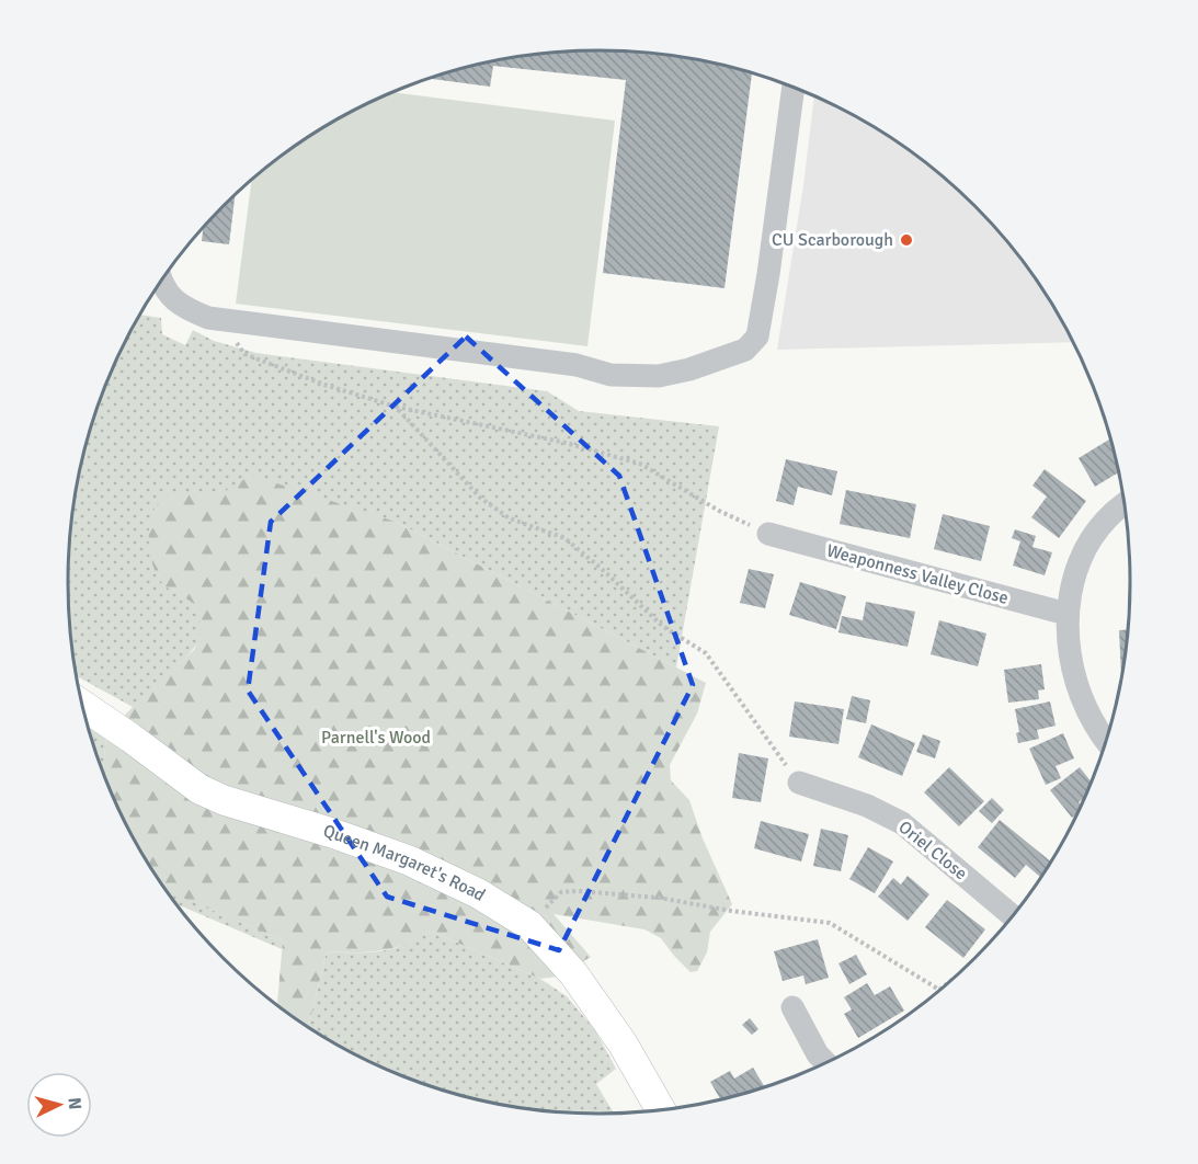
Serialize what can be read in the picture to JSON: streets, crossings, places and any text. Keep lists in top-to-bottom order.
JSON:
{
  "streets": {
    "main road": ["Queen Margaret's Road"],
    "street": ["Weaponness Valley Close", "Oriel Close"]
  },
  "parks": ["Parnell's Wood"],
  "places": ["CU Scarborough"],
  "north": "right"
}
